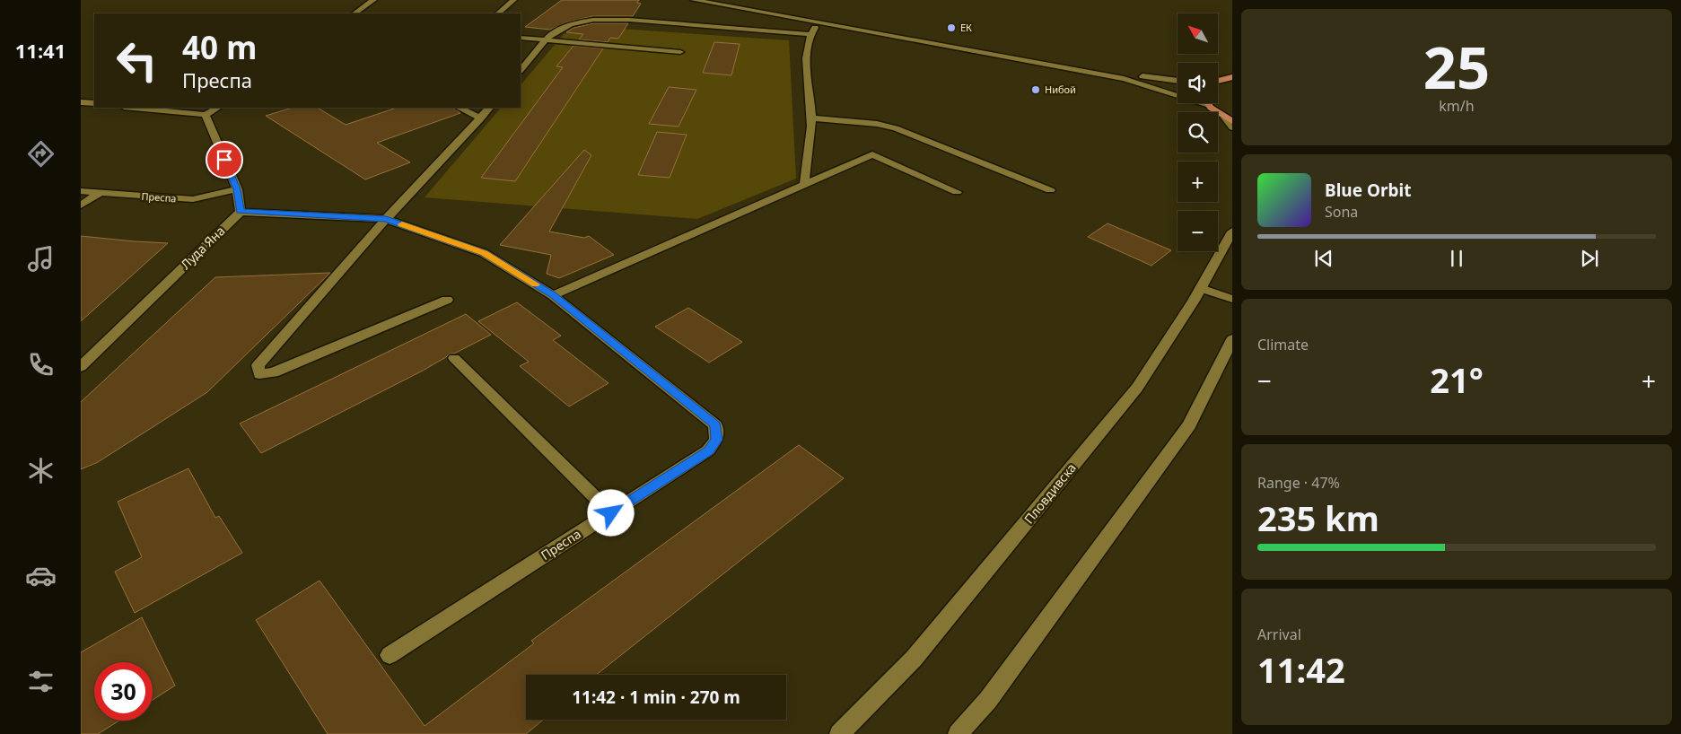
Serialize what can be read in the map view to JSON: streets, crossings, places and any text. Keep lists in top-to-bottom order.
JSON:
{
  "streets": {
    "street": ["Преспа", "Луда Яна", "Пловдивска"]
  },
  "crossings": [
    ["Преспа", "Луда Яна"]
  ],
  "places": ["ЕК", "Нибой"],
  "north": "top left",
  "page": {
    "tabs": "11:41",
    "tile": [
      ["25", "km/h"],
      "Climate",
      ["Range · 47%", "235 km"],
      ["Arrival", "11:42"]
    ],
    "map_buttons": ["+", "−"],
    "turn": ["40 m", "Преспа"],
    "song": ["Blue Orbit", "Sona"],
    "heat": ["−", "21°", "+"],
    "limit": "30",
    "trip": "11:42 · 1 min · 270 m"
  }
}
